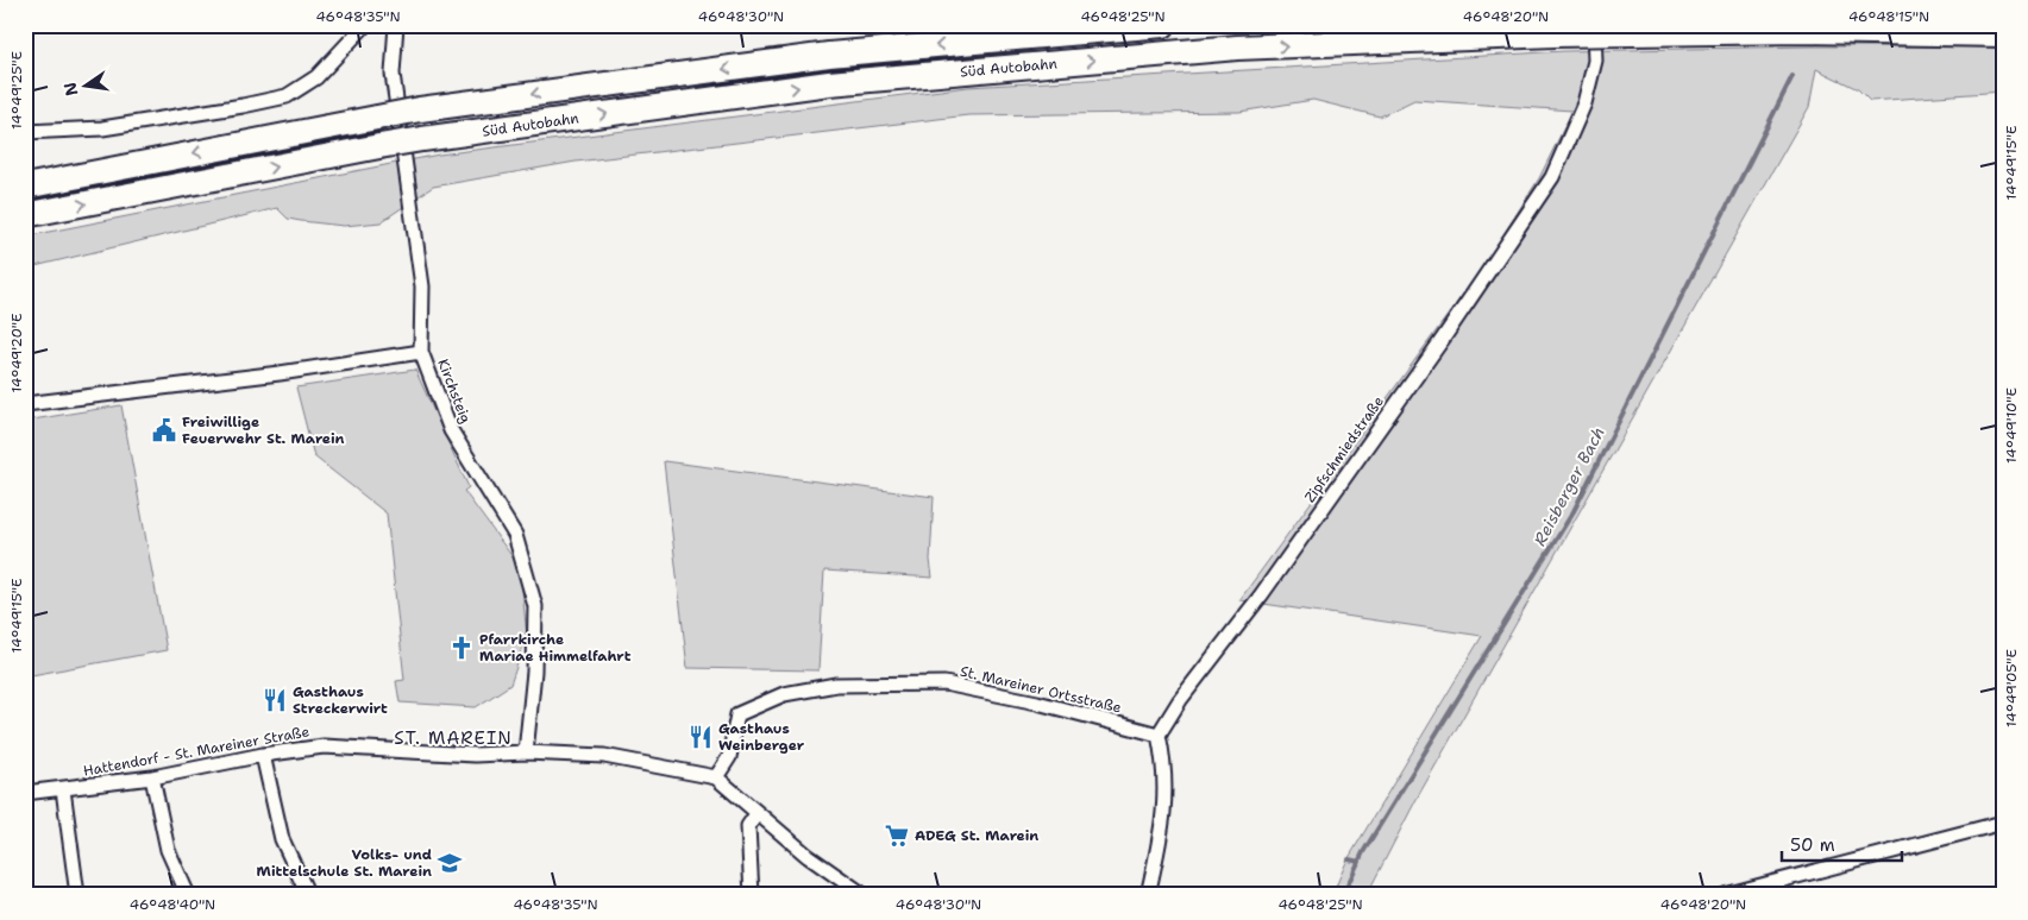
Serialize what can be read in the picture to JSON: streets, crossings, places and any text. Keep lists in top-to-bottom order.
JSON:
{
  "streets": {
    "highway": ["Süd Autobahn"],
    "street": [
      "Kirchsteig",
      "Zipfschmiedstraße",
      "St. Mareiner Ortsstraße",
      "Hattendorf - St. Mareiner Straße"
    ]
  },
  "crossings": [
    ["Kirchsteig", "Hattendorf - St. Mareiner Straße"],
    ["Zipfschmiedstraße", "St. Mareiner Ortsstraße"],
    ["St. Mareiner Ortsstraße", "Hattendorf - St. Mareiner Straße"]
  ],
  "districts": ["ST. MAREIN"],
  "water": ["Reisberger Bach"],
  "places": {
    "public building": ["Freiwillige Feuerwehr St. Marein"],
    "church": ["Pfarrkirche Mariae Himmelfahrt"],
    "restaurant": ["Gasthaus Streckerwirt", "Gasthaus Weinberger"],
    "supermarket": ["ADEG St. Marein"],
    "school or university": ["Volks- und Mittelschule St. Marein"]
  },
  "scale_bar": "50 m",
  "north": "left",
  "coordinates": [
    "46°48'35\"N",
    "46°48'30\"N",
    "46°48'25\"N",
    "46°48'20\"N",
    "46°48'15\"N",
    "14°49'25\"E",
    "14°49'15\"E",
    "14°49'20\"E",
    "14°49'10\"E",
    "14°49'05\"E",
    "46°48'40\"N"
  ]
}
